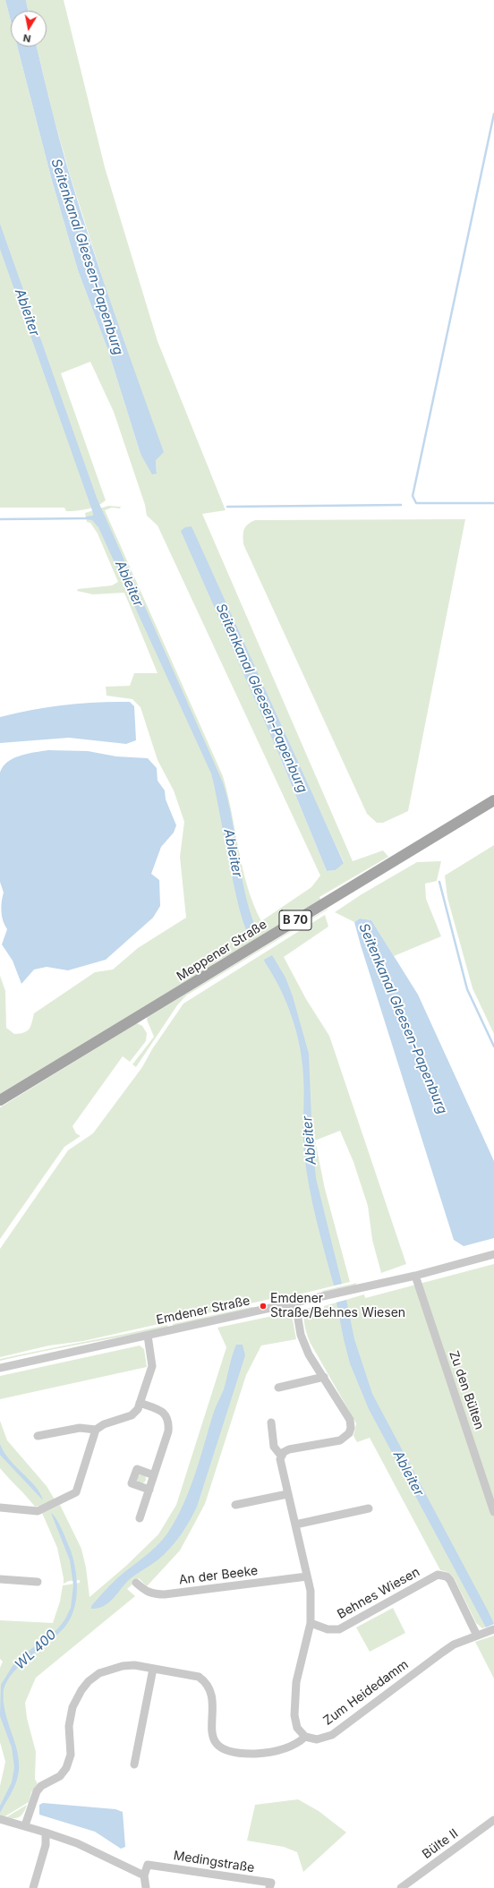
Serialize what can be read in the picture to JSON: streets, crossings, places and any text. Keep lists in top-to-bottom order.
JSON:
{
  "streets": {
    "main road": ["B 70", "Meppener Straße"],
    "street": [
      "Emdener Straße",
      "Zu den Bülten",
      "An der Beeke",
      "Behnes Wiesen",
      "Zum Heidedamm",
      "Bülte II",
      "Medingstraße"
    ]
  },
  "crossings": [
    ["Emdener Straße", "Zu den Bülten"],
    ["Behnes Wiesen", "Zum Heidedamm"]
  ],
  "water": ["Seitenkanal Gleesen-Papenburg", "Ableiter", "WL 400"],
  "places": ["Emdener Straße/Behnes Wiesen"],
  "north": "bottom"
}
